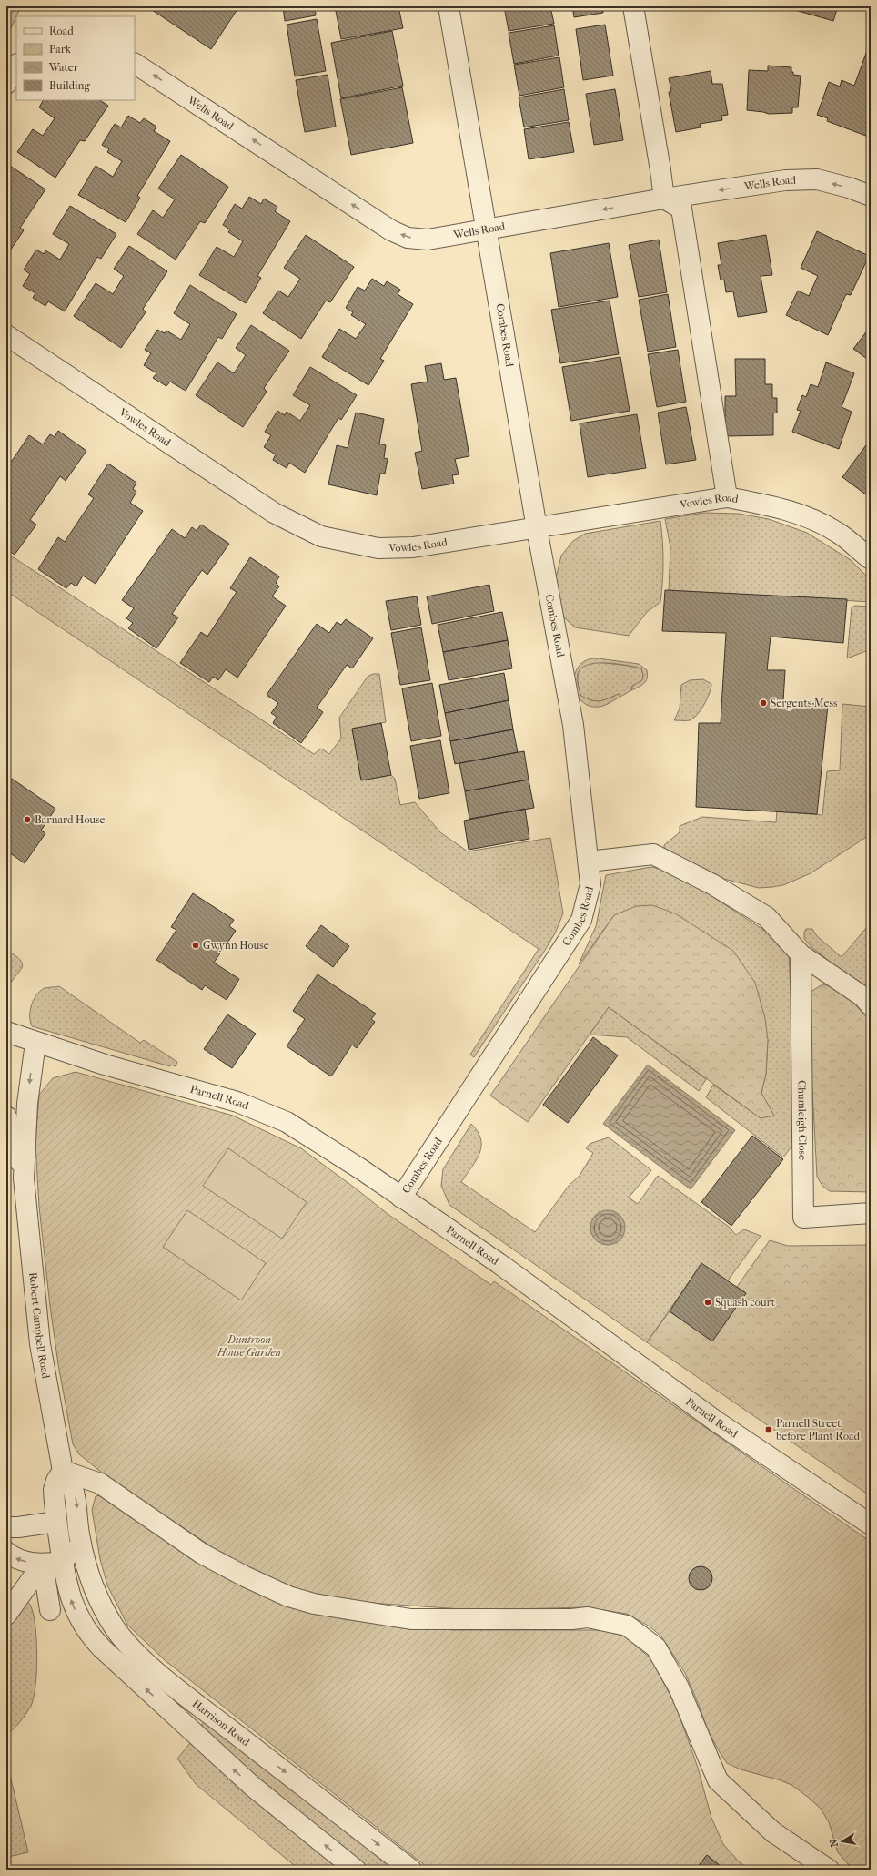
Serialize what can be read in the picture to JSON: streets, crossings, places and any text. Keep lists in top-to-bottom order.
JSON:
{
  "streets": {
    "street": [
      "Wells Road",
      "Combes Road",
      "Vowles Road",
      "Parnell Road",
      "Chumleigh Close",
      "Robert Campbell Road",
      "Harrison Road"
    ]
  },
  "crossings": [
    ["Wells Road", "Combes Road"],
    ["Combes Road", "Vowles Road"],
    ["Combes Road", "Parnell Road"],
    ["Parnell Road", "Robert Campbell Road"],
    ["Robert Campbell Road", "Harrison Road"]
  ],
  "one_way": ["Wells Road"],
  "parks": ["Duntroon House Garden"],
  "places": {
    "other": [
      "Sergents Mess",
      "Barnard House",
      "Gwynn House",
      "Squash court"
    ],
    "transit": ["Parnell Street before Plant Road"]
  },
  "legend": [
    "Road",
    "Park",
    "Water",
    "Building"
  ],
  "north": "left"
}
